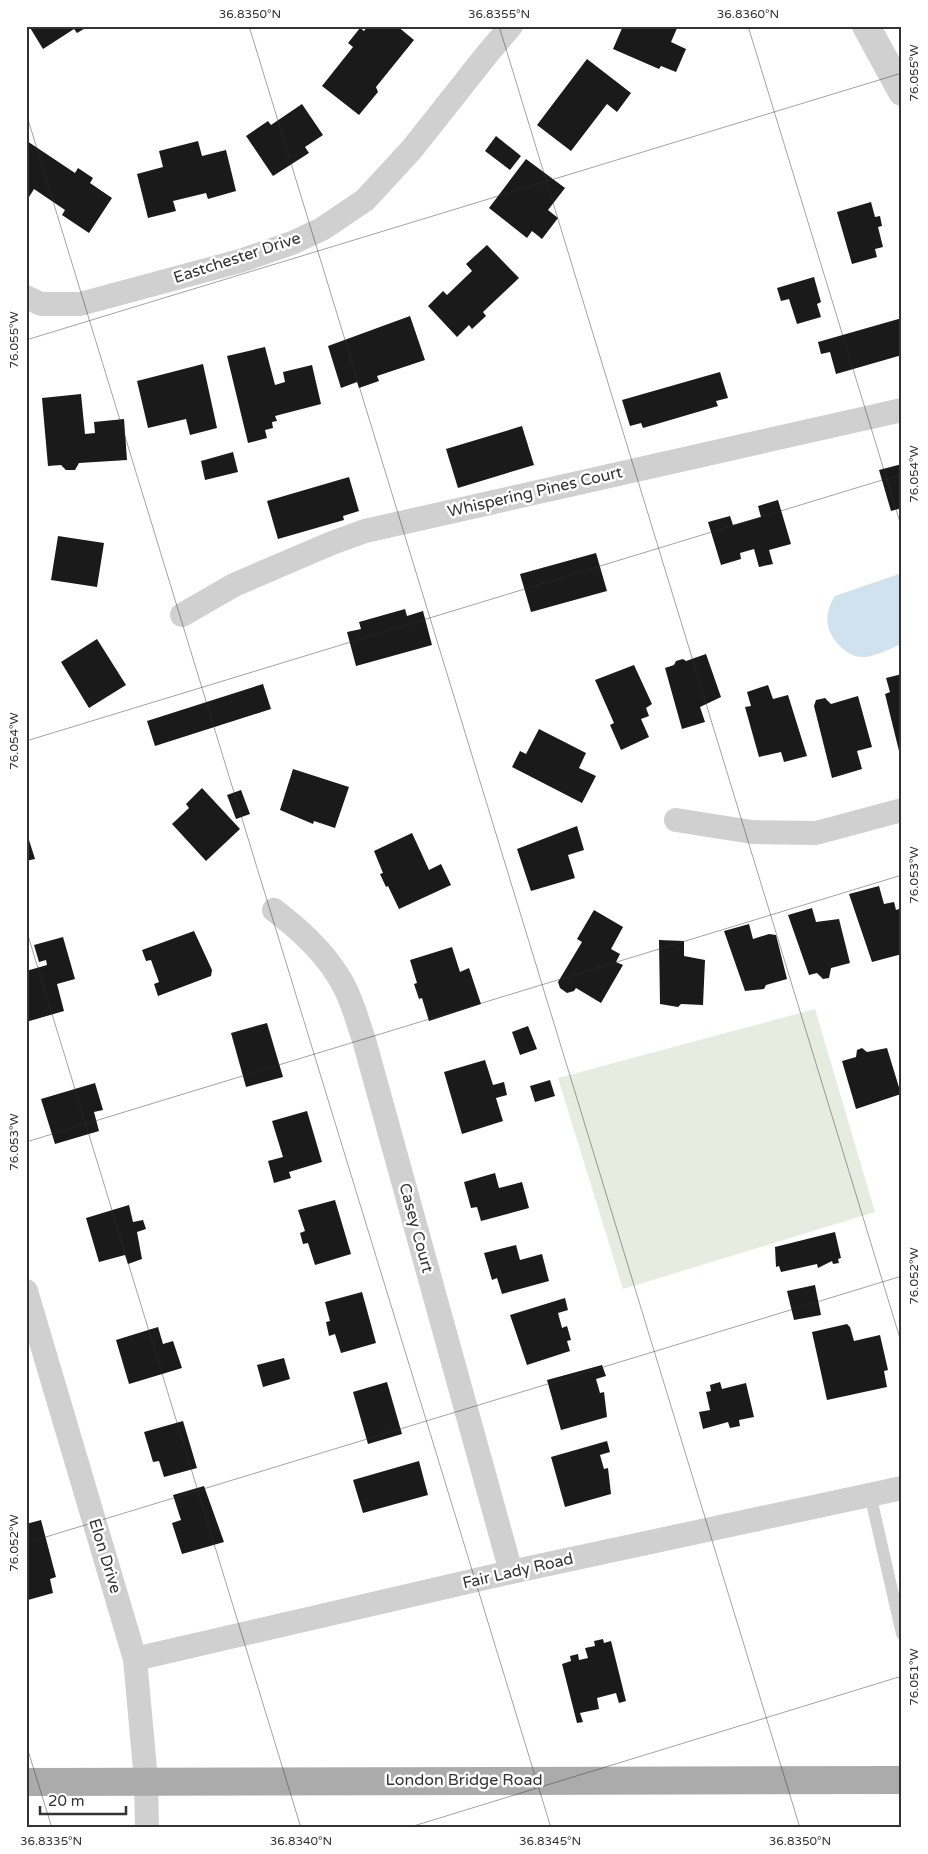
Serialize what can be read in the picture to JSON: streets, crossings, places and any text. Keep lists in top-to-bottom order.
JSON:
{
  "streets": {
    "main road": ["London Bridge Road"],
    "street": [
      "Eastchester Drive",
      "Whispering Pines Court",
      "Casey Court",
      "Elon Drive",
      "Fair Lady Road"
    ]
  },
  "crossings": [
    ["Casey Court", "Fair Lady Road"],
    ["Elon Drive", "Fair Lady Road"],
    ["Elon Drive", "London Bridge Road"]
  ],
  "scale_bar": "20 m",
  "coordinates": [
    "36.8350°N",
    "36.8355°N",
    "36.8360°N",
    "76.055°W",
    "76.054°W",
    "76.053°W",
    "76.052°W",
    "76.051°W",
    "36.8335°N",
    "36.8340°N",
    "36.8345°N"
  ]
}
